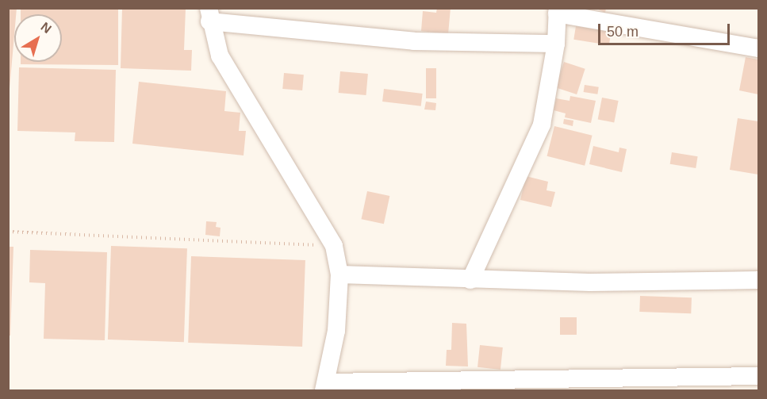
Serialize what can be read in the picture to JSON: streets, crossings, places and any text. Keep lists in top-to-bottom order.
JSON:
{
  "scale_bar": "50 m",
  "north": "top right"
}
